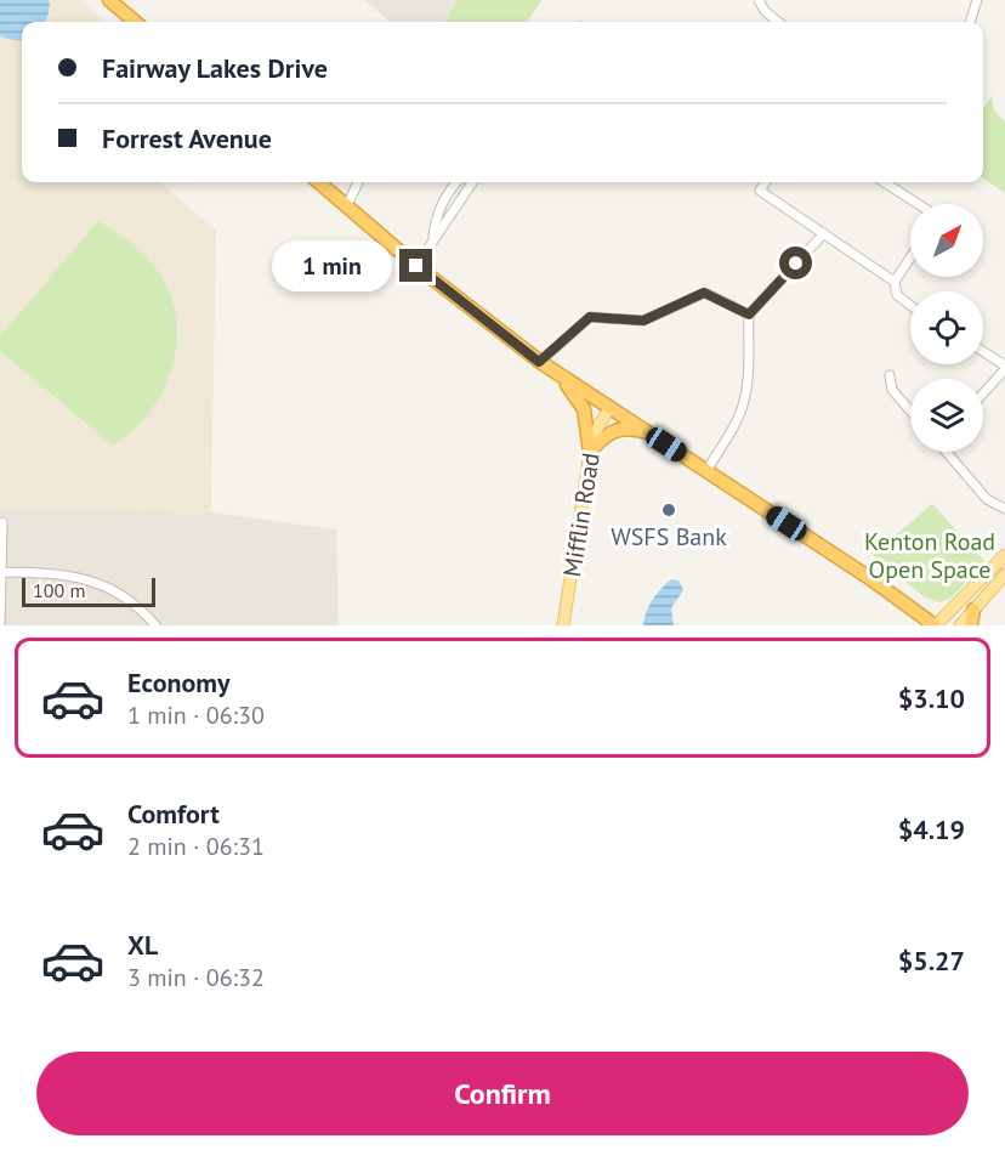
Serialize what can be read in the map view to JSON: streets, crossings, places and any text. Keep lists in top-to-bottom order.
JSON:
{
  "streets": {
    "main road": ["Mifflin Road"]
  },
  "parks": ["Kenton Road Open Space"],
  "places": ["WSFS Bank"],
  "scale_bar": "100 m",
  "north": "top right",
  "page": {
    "banner": ["Fairway Lakes Drive", "Forrest Avenue"],
    "bubble": "1 min",
    "scale": "100 m",
    "list": [
      {
        "name": "Economy",
        "note": "1 min · 06:30",
        "value": "$3.10"
      },
      {
        "name": "Comfort",
        "note": "2 min · 06:31",
        "value": "$4.19"
      },
      {
        "name": "XL",
        "note": "3 min · 06:32",
        "value": "$5.27"
      }
    ],
    "buttons": "Confirm"
  }
}
